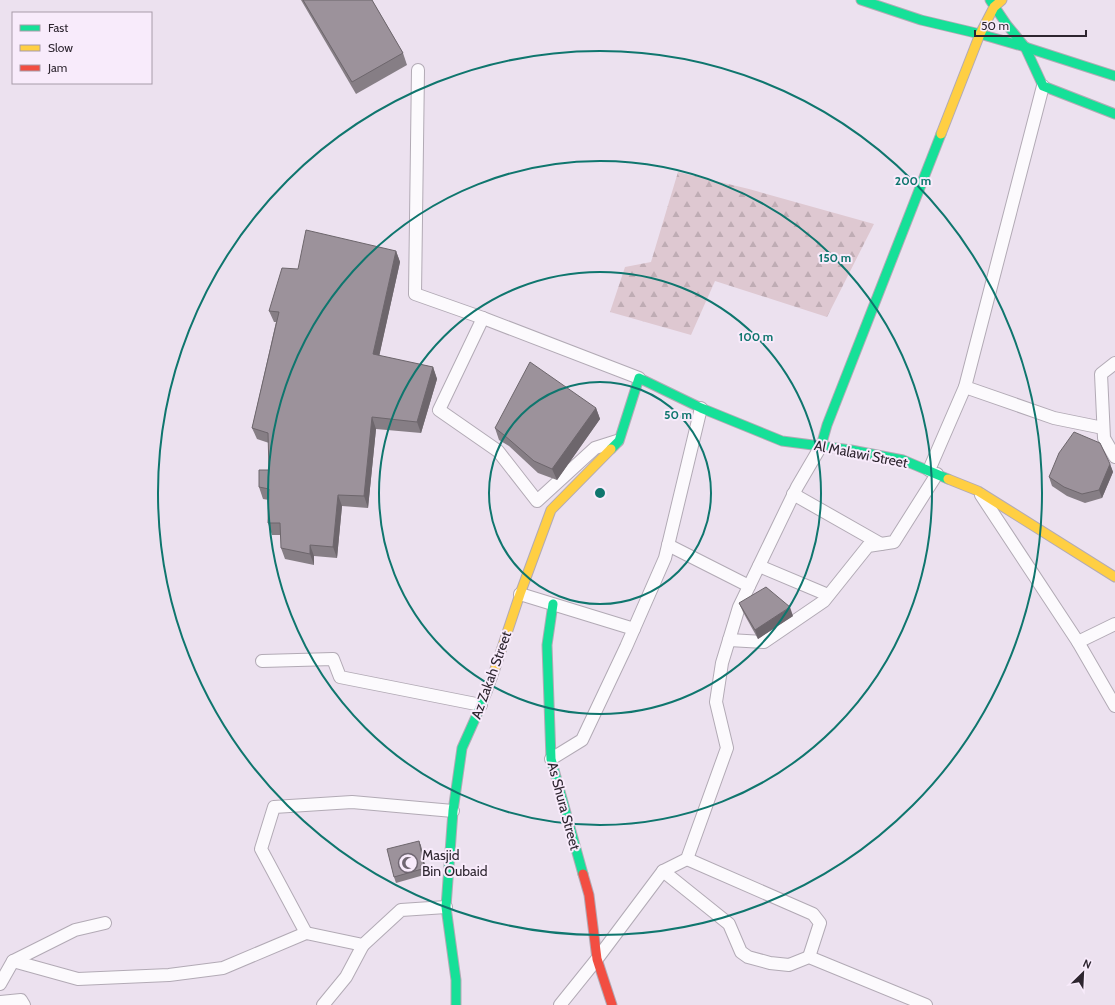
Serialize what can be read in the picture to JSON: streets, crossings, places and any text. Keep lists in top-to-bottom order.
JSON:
{
  "streets": {
    "street": ["Al Malawi Street", "Az Zakah Street", "As Shura Street"]
  },
  "crossings": [
    ["Al Malawi Street", "Az Zakah Street"]
  ],
  "places": {
    "mosque": ["Masjid Bin Oubaid"]
  },
  "legend": ["Fast", "Slow", "Jam"],
  "scale_bar": "50 m",
  "north": "top right",
  "rings": [
    "200 m",
    "150 m",
    "100 m",
    "50 m"
  ]
}
